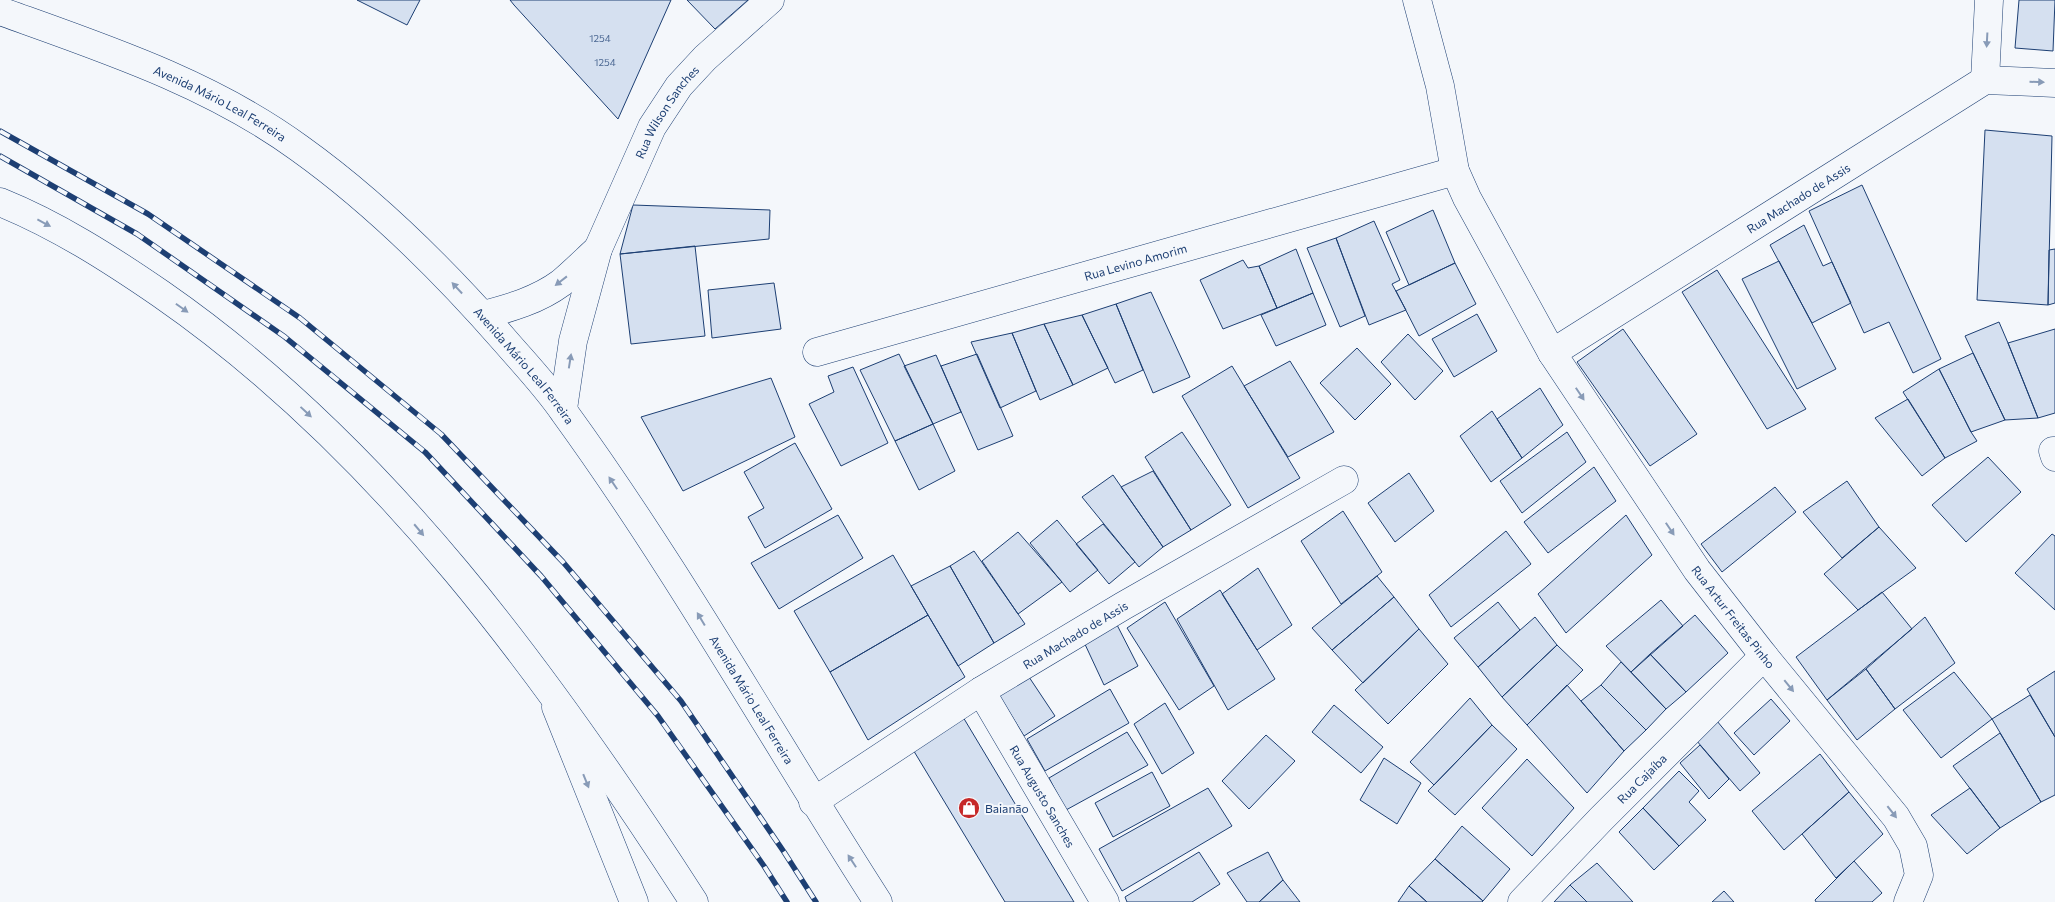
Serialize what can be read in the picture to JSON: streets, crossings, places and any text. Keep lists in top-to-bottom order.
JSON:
{
  "streets": {
    "main road": [
      "Avenida Mário Leal Ferreira",
      "Rua Wilson Sanches",
      "Rua Machado de Assis",
      "Rua Levino Amorim",
      "Rua Artur Freitas Pinho",
      "Rua Cajaíba",
      "Rua Augusto Sanches"
    ]
  },
  "crossings": [
    ["Avenida Mário Leal Ferreira", "Rua Wilson Sanches"],
    ["Avenida Mário Leal Ferreira", "Rua Machado de Assis"],
    ["Rua Machado de Assis", "Rua Artur Freitas Pinho"],
    ["Rua Machado de Assis", "Rua Augusto Sanches"],
    ["Rua Artur Freitas Pinho", "Rua Cajaíba"]
  ],
  "one_way": ["Rua Artur Freitas Pinho"],
  "places": {
    "shop": ["Baianão"]
  },
  "house_numbers": ["1254", "1254"]
}
